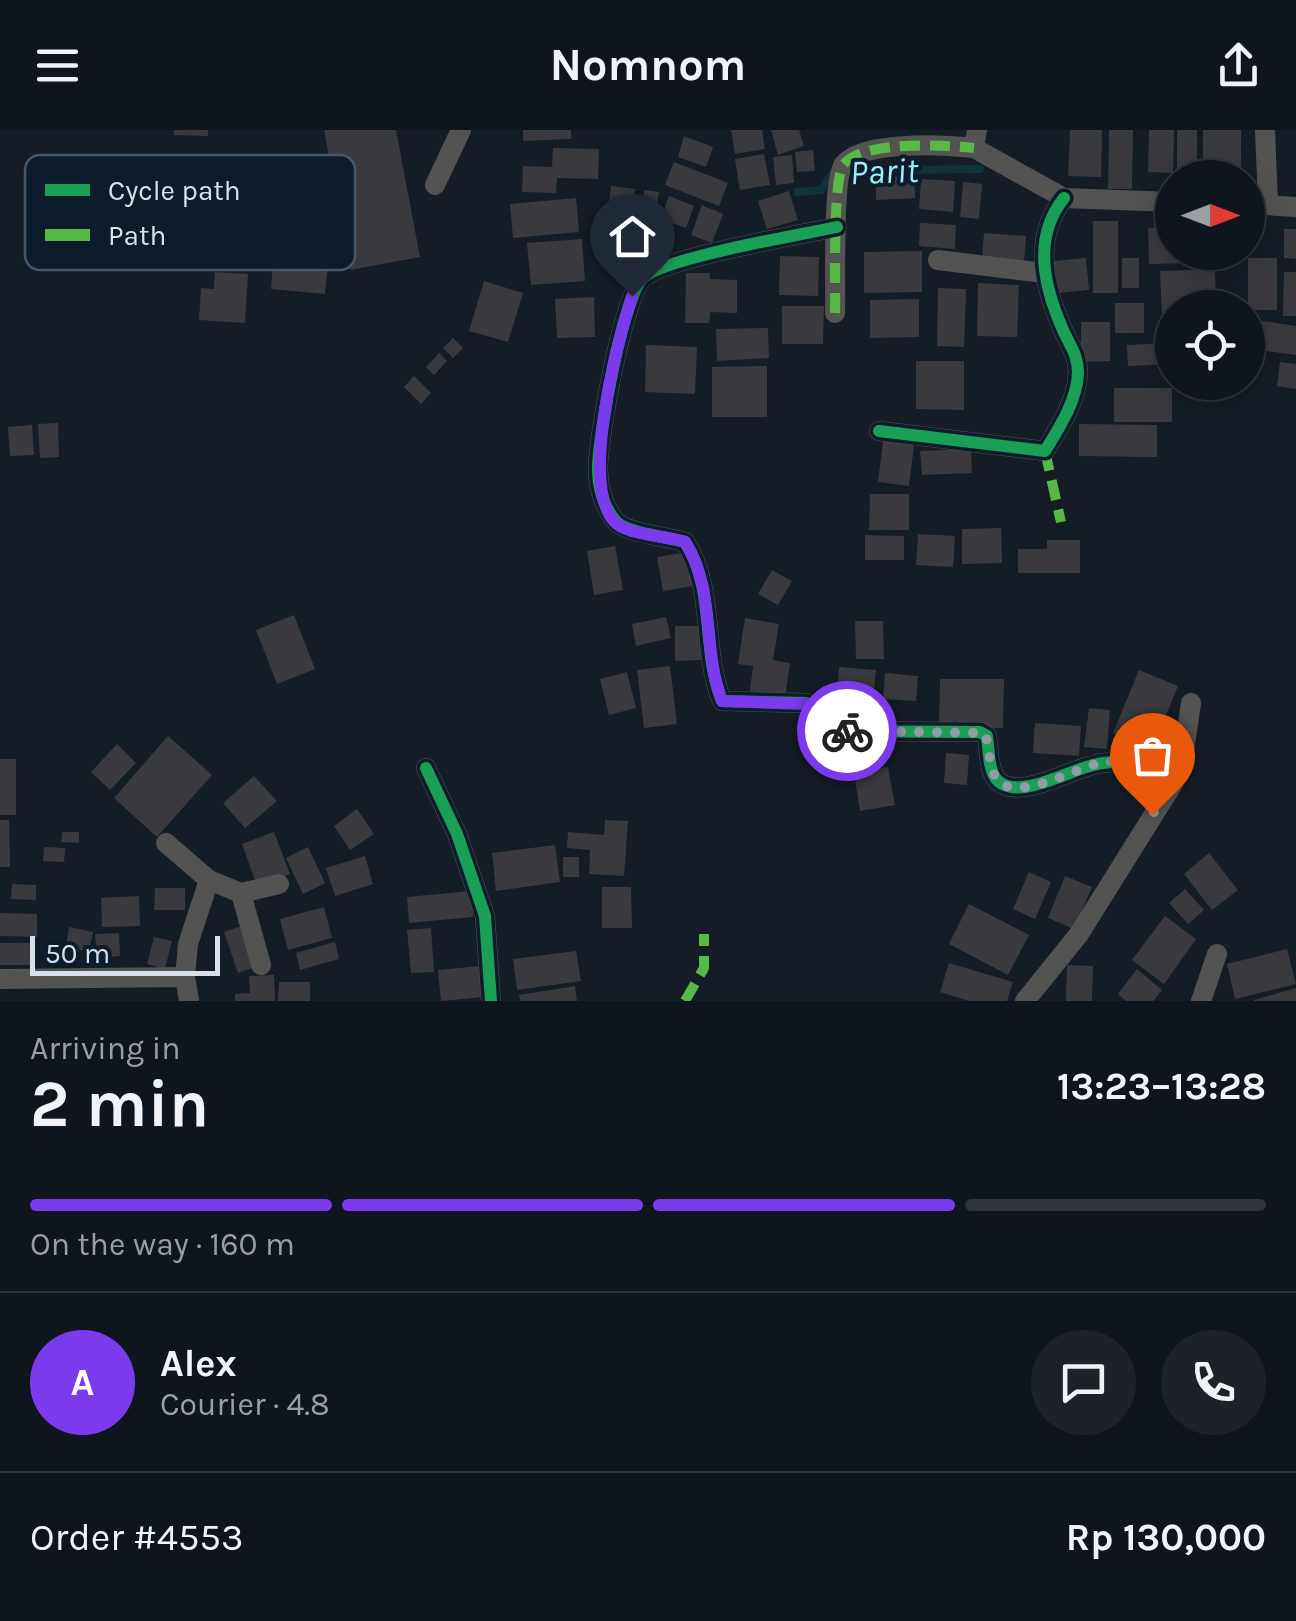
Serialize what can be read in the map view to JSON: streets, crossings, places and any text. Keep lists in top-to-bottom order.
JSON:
{
  "water": ["Parit"],
  "legend": ["Cycle path", "Path"],
  "scale_bar": "50 m",
  "north": "right",
  "page": {
    "header": "Nomnom",
    "scale": "50 m",
    "heading": ["2 min", "Arriving in", "13:23–13:28"],
    "panel": [
      "Alex",
      "Courier · 4.8",
      "Order #4553",
      "Rp 130,000"
    ],
    "bar": "On the way · 160 m",
    "round": "A"
  }
}
